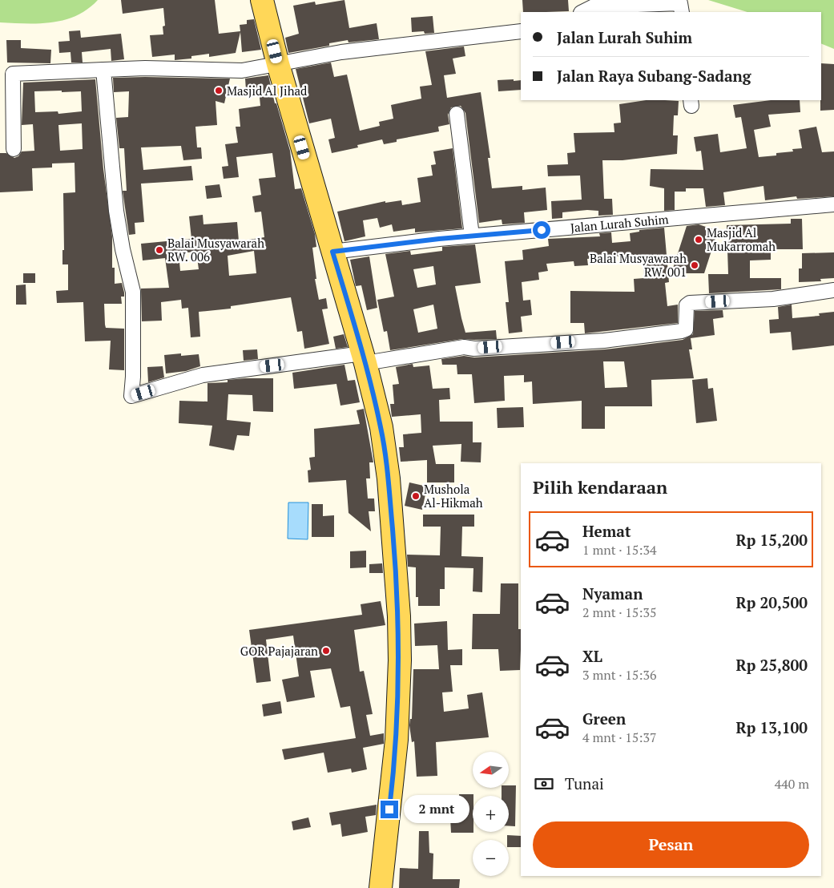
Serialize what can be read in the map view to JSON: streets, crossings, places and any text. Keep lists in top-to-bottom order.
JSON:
{
  "streets": {
    "street": ["Jalan Lurah Suhim"]
  },
  "places": [
    "Masjid Al Jihad",
    "Masjid Al Mukarromah",
    "Balai Musyawarah RW. 006",
    "Balai Musyawarah RW. 001",
    "Mushola Al-Hikmah",
    "GOR Pajajaran"
  ],
  "north": "left",
  "page": {
    "banner": ["Jalan Lurah Suhim", "Jalan Raya Subang-Sadang"],
    "heading": "Pilih kendaraan",
    "list": [
      {
        "name": "Hemat",
        "note": "1 mnt · 15:34",
        "value": "Rp 15,200"
      },
      {
        "name": "Nyaman",
        "note": "2 mnt · 15:35",
        "value": "Rp 20,500"
      },
      {
        "name": "XL",
        "note": "3 mnt · 15:36",
        "value": "Rp 25,800"
      },
      {
        "name": "Green",
        "note": "4 mnt · 15:37",
        "value": "Rp 13,100"
      }
    ],
    "map_buttons": ["+", "−"],
    "pay": ["Tunai", "440 m"],
    "bubble": "2 mnt",
    "buttons": "Pesan"
  }
}
